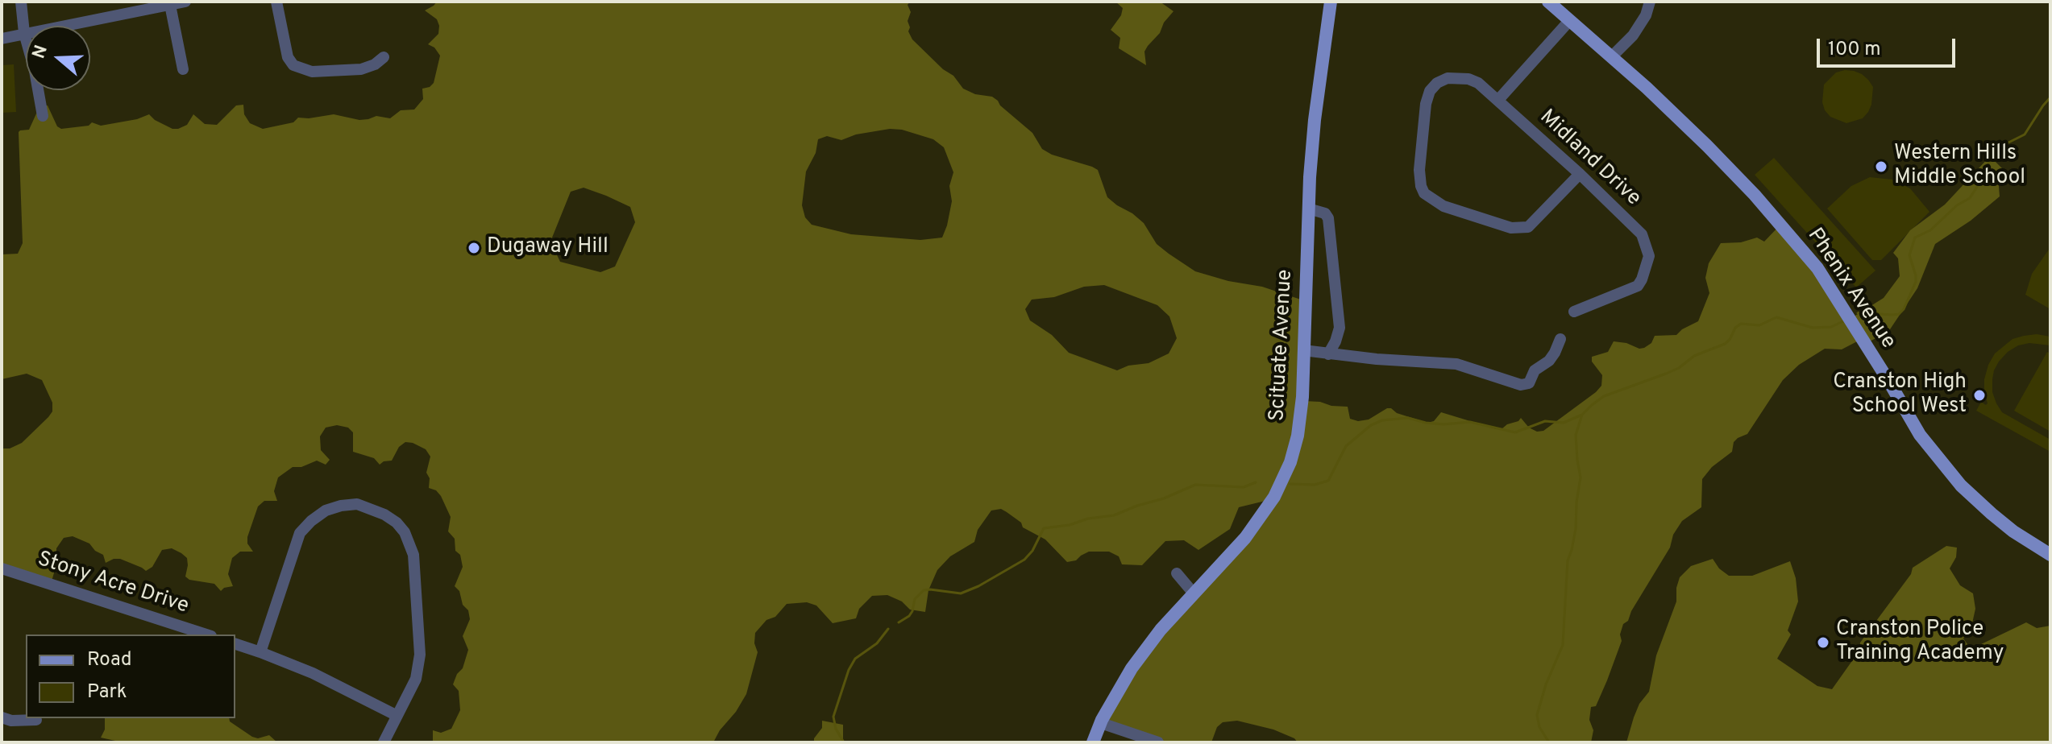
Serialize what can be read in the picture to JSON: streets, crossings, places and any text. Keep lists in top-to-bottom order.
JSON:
{
  "streets": {
    "main road": ["Phenix Avenue", "Scituate Avenue"],
    "street": ["Midland Drive", "Stony Acre Drive"]
  },
  "places": [
    "Western Hills Middle School",
    "Dugaway Hill",
    "Cranston High School West",
    "Cranston Police Training Academy"
  ],
  "legend": ["Road", "Park"],
  "scale_bar": "100 m",
  "north": "left"
}
